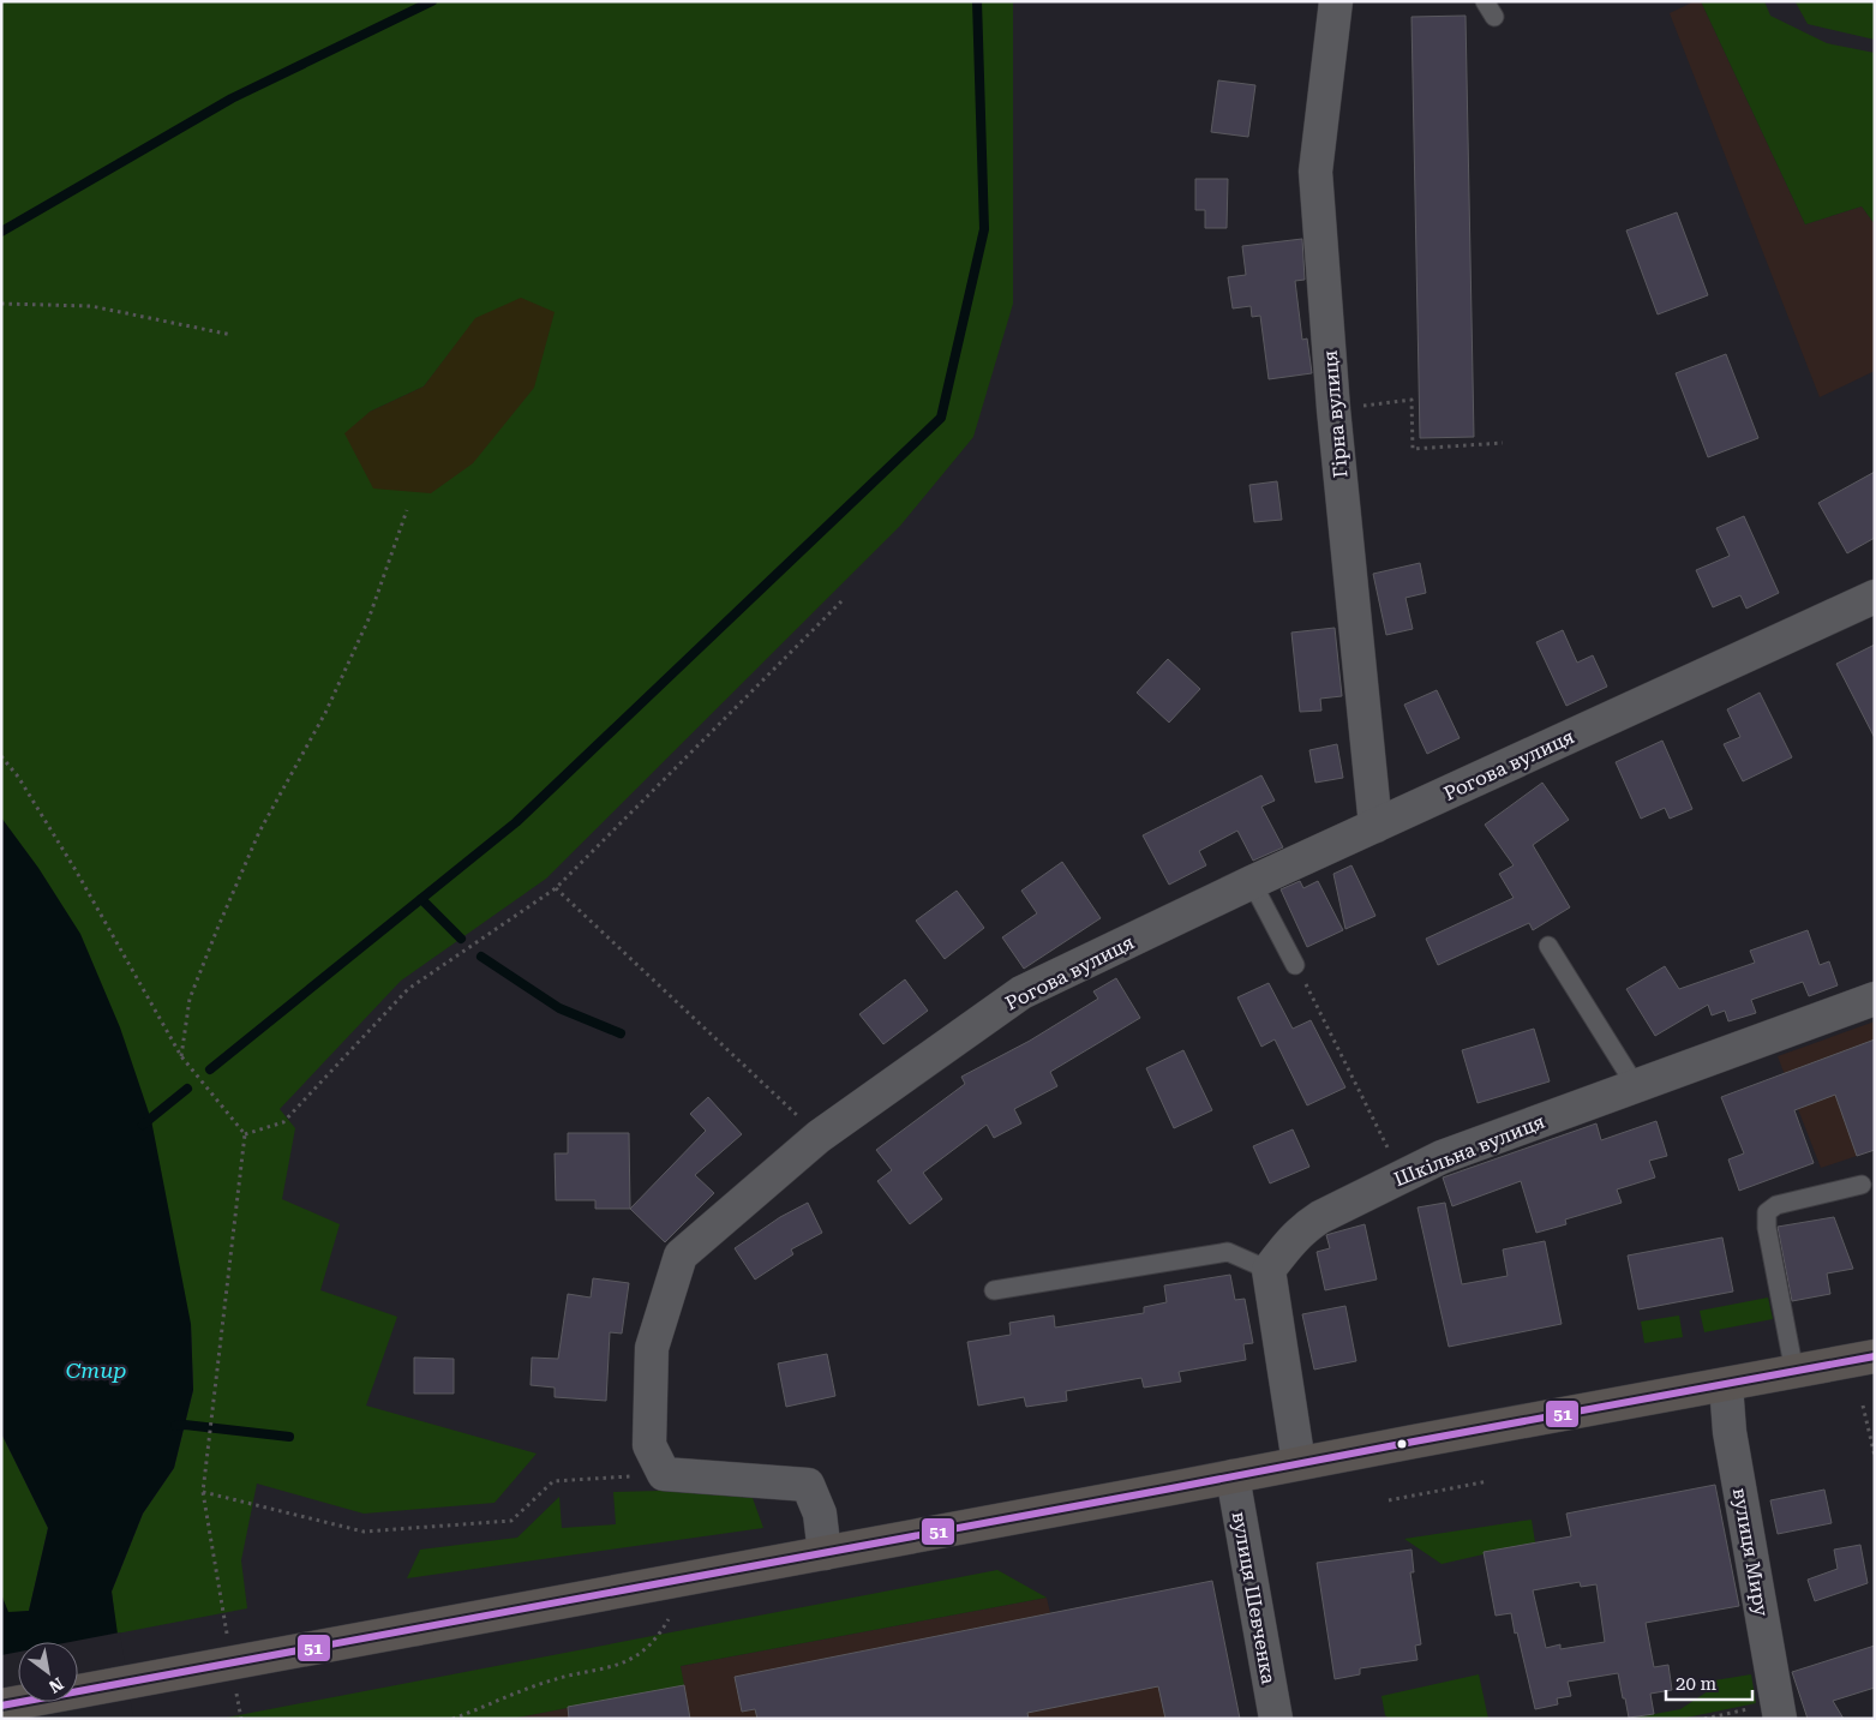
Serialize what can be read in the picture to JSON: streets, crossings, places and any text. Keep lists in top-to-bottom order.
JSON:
{
  "streets": {
    "street": [
      "Гірна вулиця",
      "Рогова вулиця",
      "Шкільна вулиця",
      "вулиця Миру",
      "вулиця Шевченка"
    ]
  },
  "crossings": [
    ["Гірна вулиця", "Рогова вулиця"]
  ],
  "water": ["Стир"],
  "lines": ["transit line 51"],
  "scale_bar": "20 m",
  "north": "bottom right"
}
